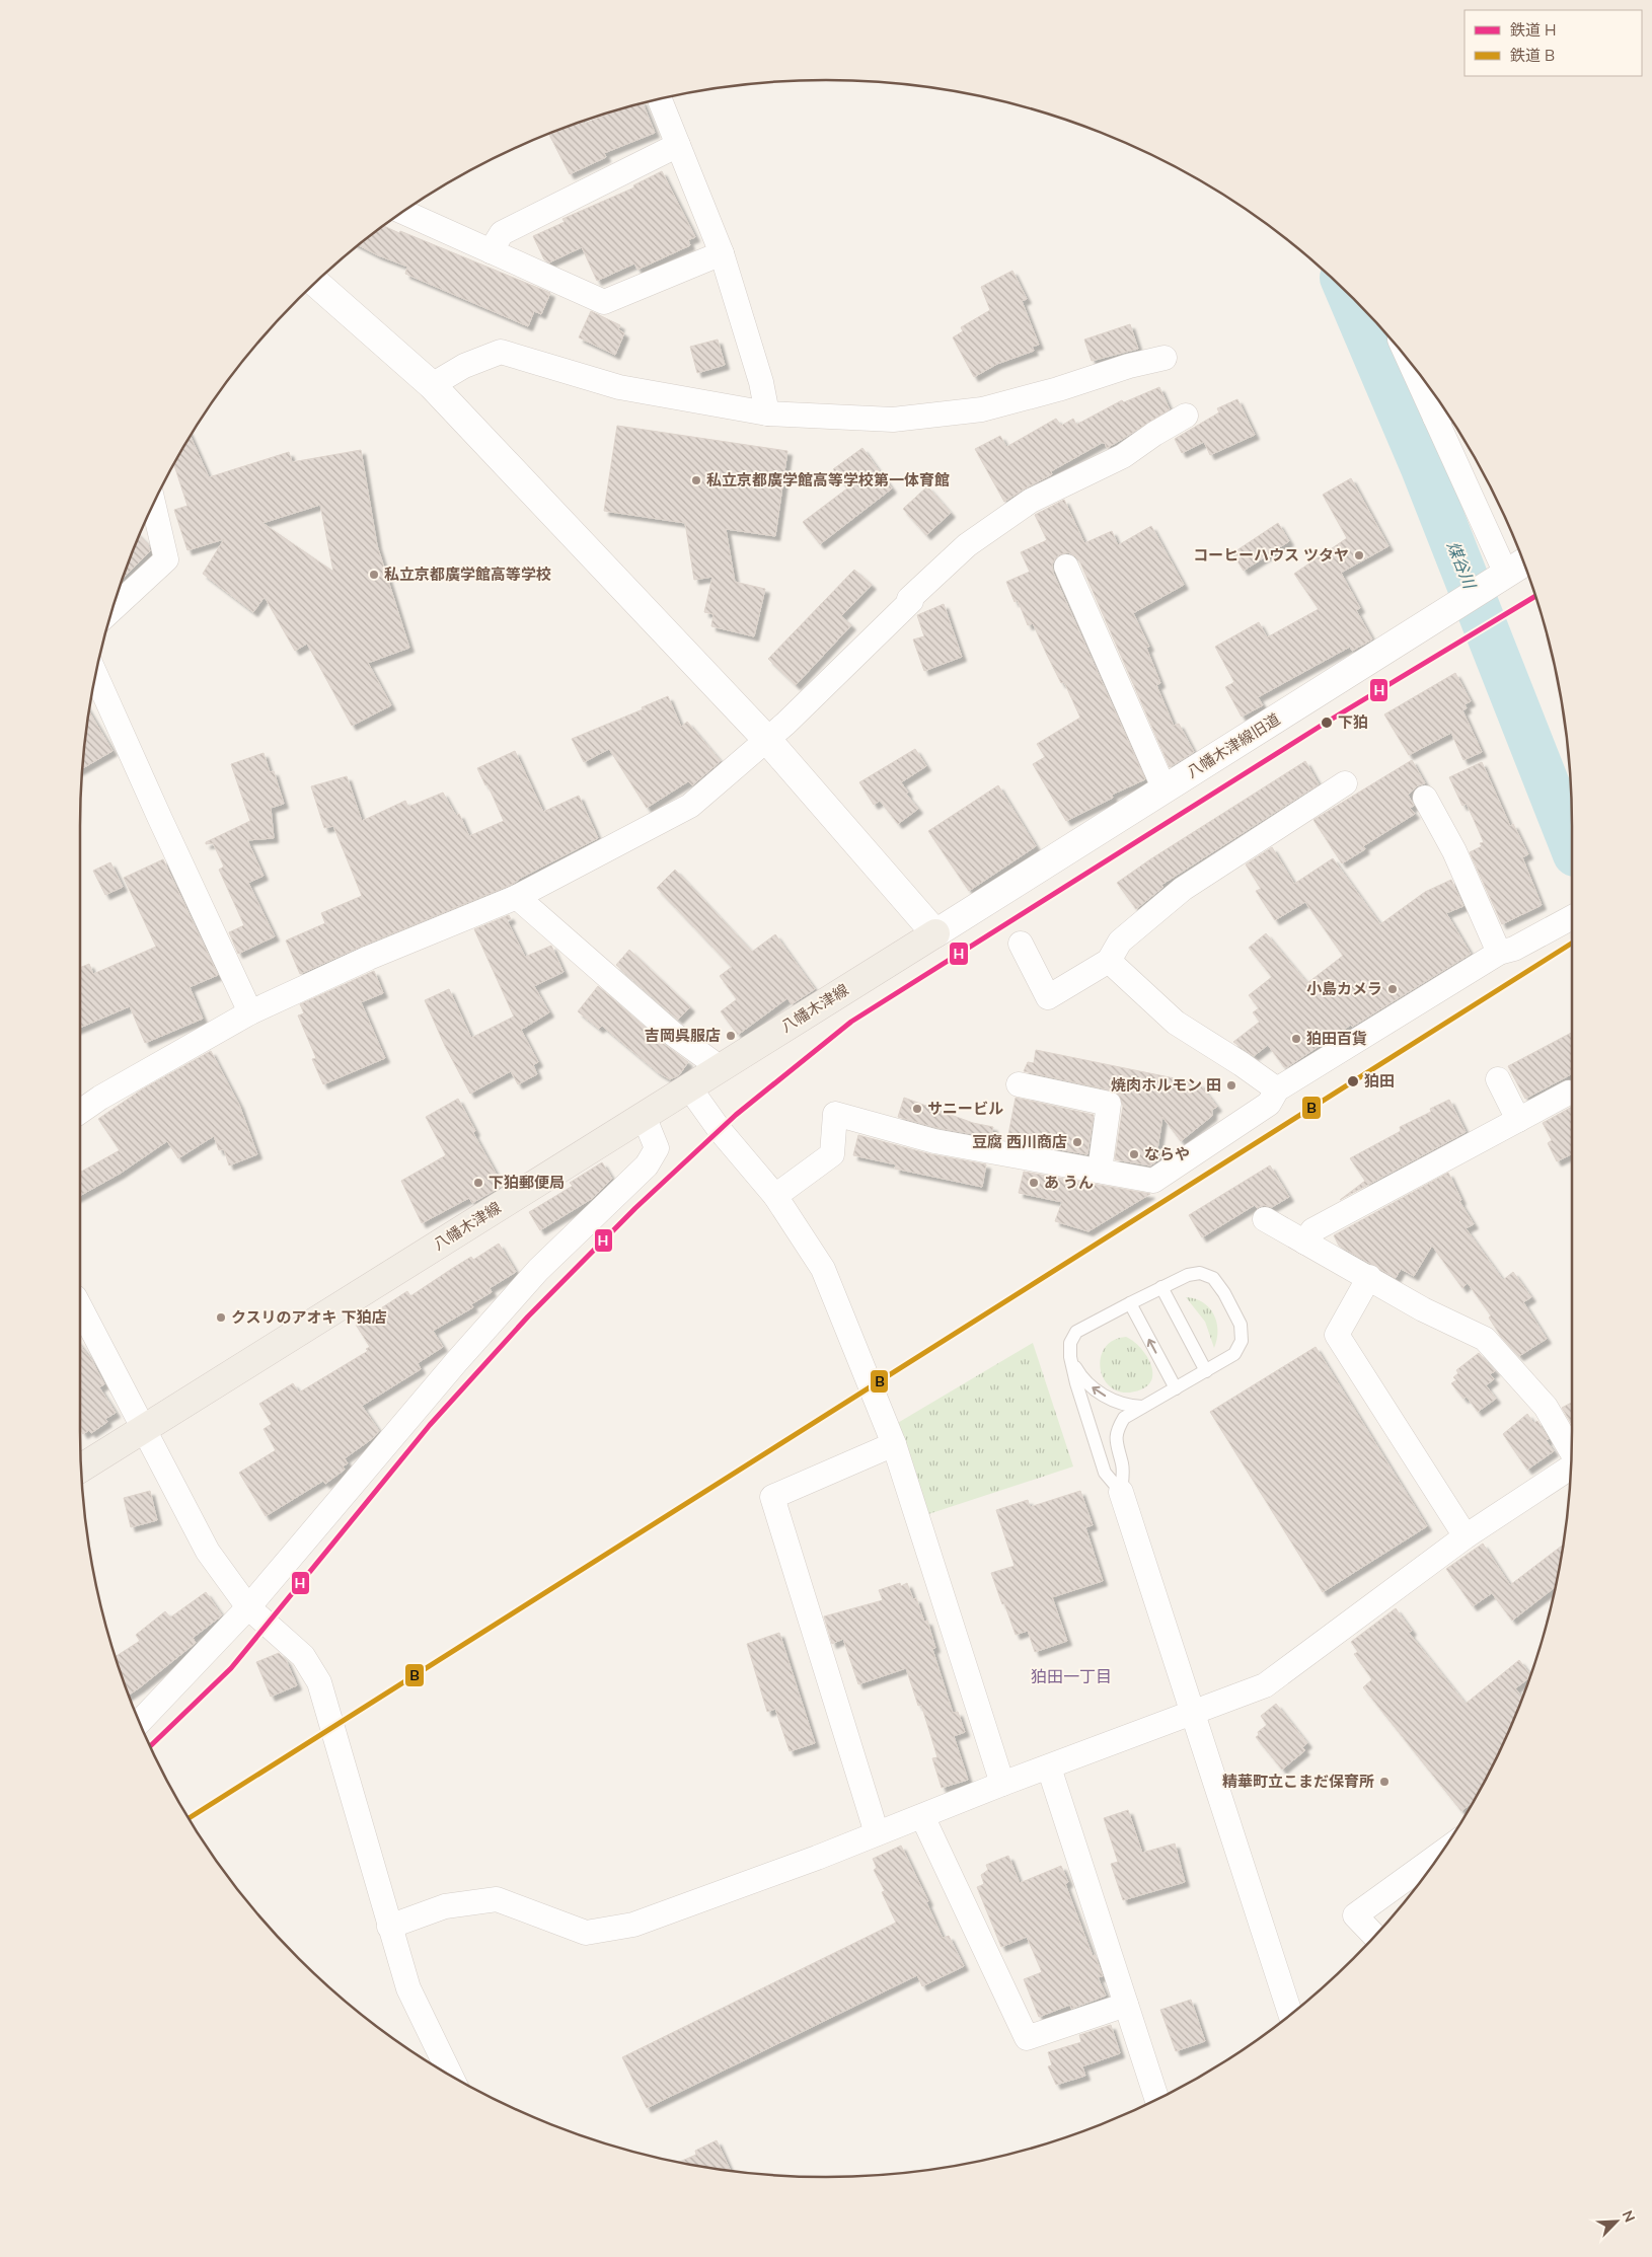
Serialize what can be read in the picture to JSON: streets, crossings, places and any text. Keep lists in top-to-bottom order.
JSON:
{
  "streets": {
    "main road": ["八幡木津線"],
    "street": ["八幡木津線旧道"]
  },
  "crossings": [
    ["八幡木津線旧道", "八幡木津線"]
  ],
  "districts": ["狛田一丁目"],
  "water": ["煤谷川"],
  "places": [
    "私立京都廣学館高等学校第一体育館",
    "コーヒーハウス ツタヤ",
    "私立京都廣学館高等学校",
    "下狛",
    "小島カメラ",
    "吉岡呉服店",
    "狛田百貨",
    "狛田",
    "焼肉ホルモン 田",
    "サニービル",
    "豆腐 西川商店",
    "ならや",
    "下狛郵便局",
    "あ うん",
    "クスリのアオキ 下狛店",
    "精華町立こまだ保育所"
  ],
  "lines": ["rail line H", "rail line B"],
  "legend": ["鉄道 H", "鉄道 B"],
  "north": "top right"
}
